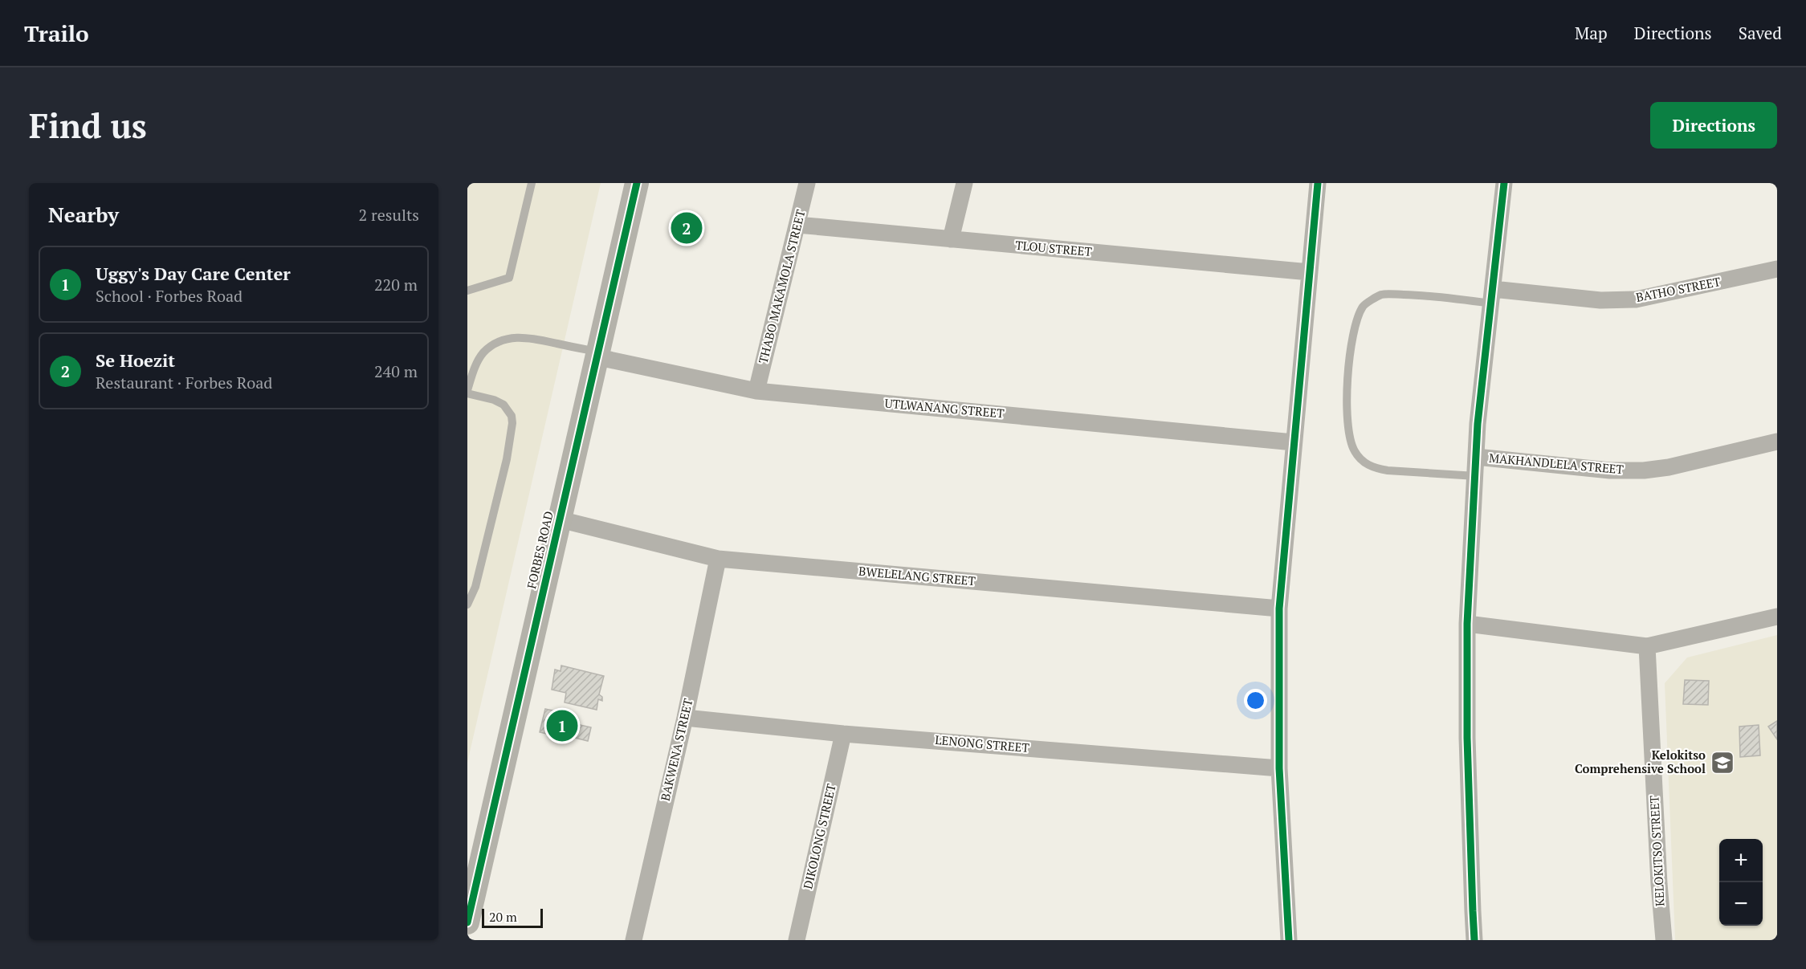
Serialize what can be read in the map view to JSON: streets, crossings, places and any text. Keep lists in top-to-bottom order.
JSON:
{
  "streets": {
    "street": [
      "TLOU STREET",
      "THABO MAKAMOLA STREET",
      "BATHO STREET",
      "UTLWANANG STREET",
      "MAKHANDLELA STREET",
      "FORBES ROAD",
      "BWELELANG STREET",
      "LENONG STREET",
      "BAKWENA STREET",
      "DIKOLONG STREET",
      "KELOKITSO STREET"
    ]
  },
  "crossings": [
    ["TLOU STREET", "THABO MAKAMOLA STREET"],
    ["THABO MAKAMOLA STREET", "UTLWANANG STREET"],
    ["UTLWANANG STREET", "FORBES ROAD"],
    ["FORBES ROAD", "BWELELANG STREET"],
    ["BWELELANG STREET", "BAKWENA STREET"],
    ["LENONG STREET", "BAKWENA STREET"],
    ["LENONG STREET", "DIKOLONG STREET"]
  ],
  "places": {
    "school or university": ["Kelokitso Comprehensive School"]
  },
  "scale_bar": "20 m",
  "page": {
    "header": "Trailo",
    "nav": ["Map", "Directions", "Saved"],
    "buttons": "Directions",
    "title": "Find us",
    "heading": ["Nearby", "2 results"],
    "pins": ["2", "1"],
    "list": [
      {
        "mark": "1",
        "name": "Uggy's Day Care Center",
        "note": "School · Forbes Road",
        "value": "220 m"
      },
      {
        "mark": "2",
        "name": "Se Hoezit",
        "note": "Restaurant · Forbes Road",
        "value": "240 m"
      }
    ],
    "map_buttons": ["+", "−"],
    "scale": "20 m"
  }
}
